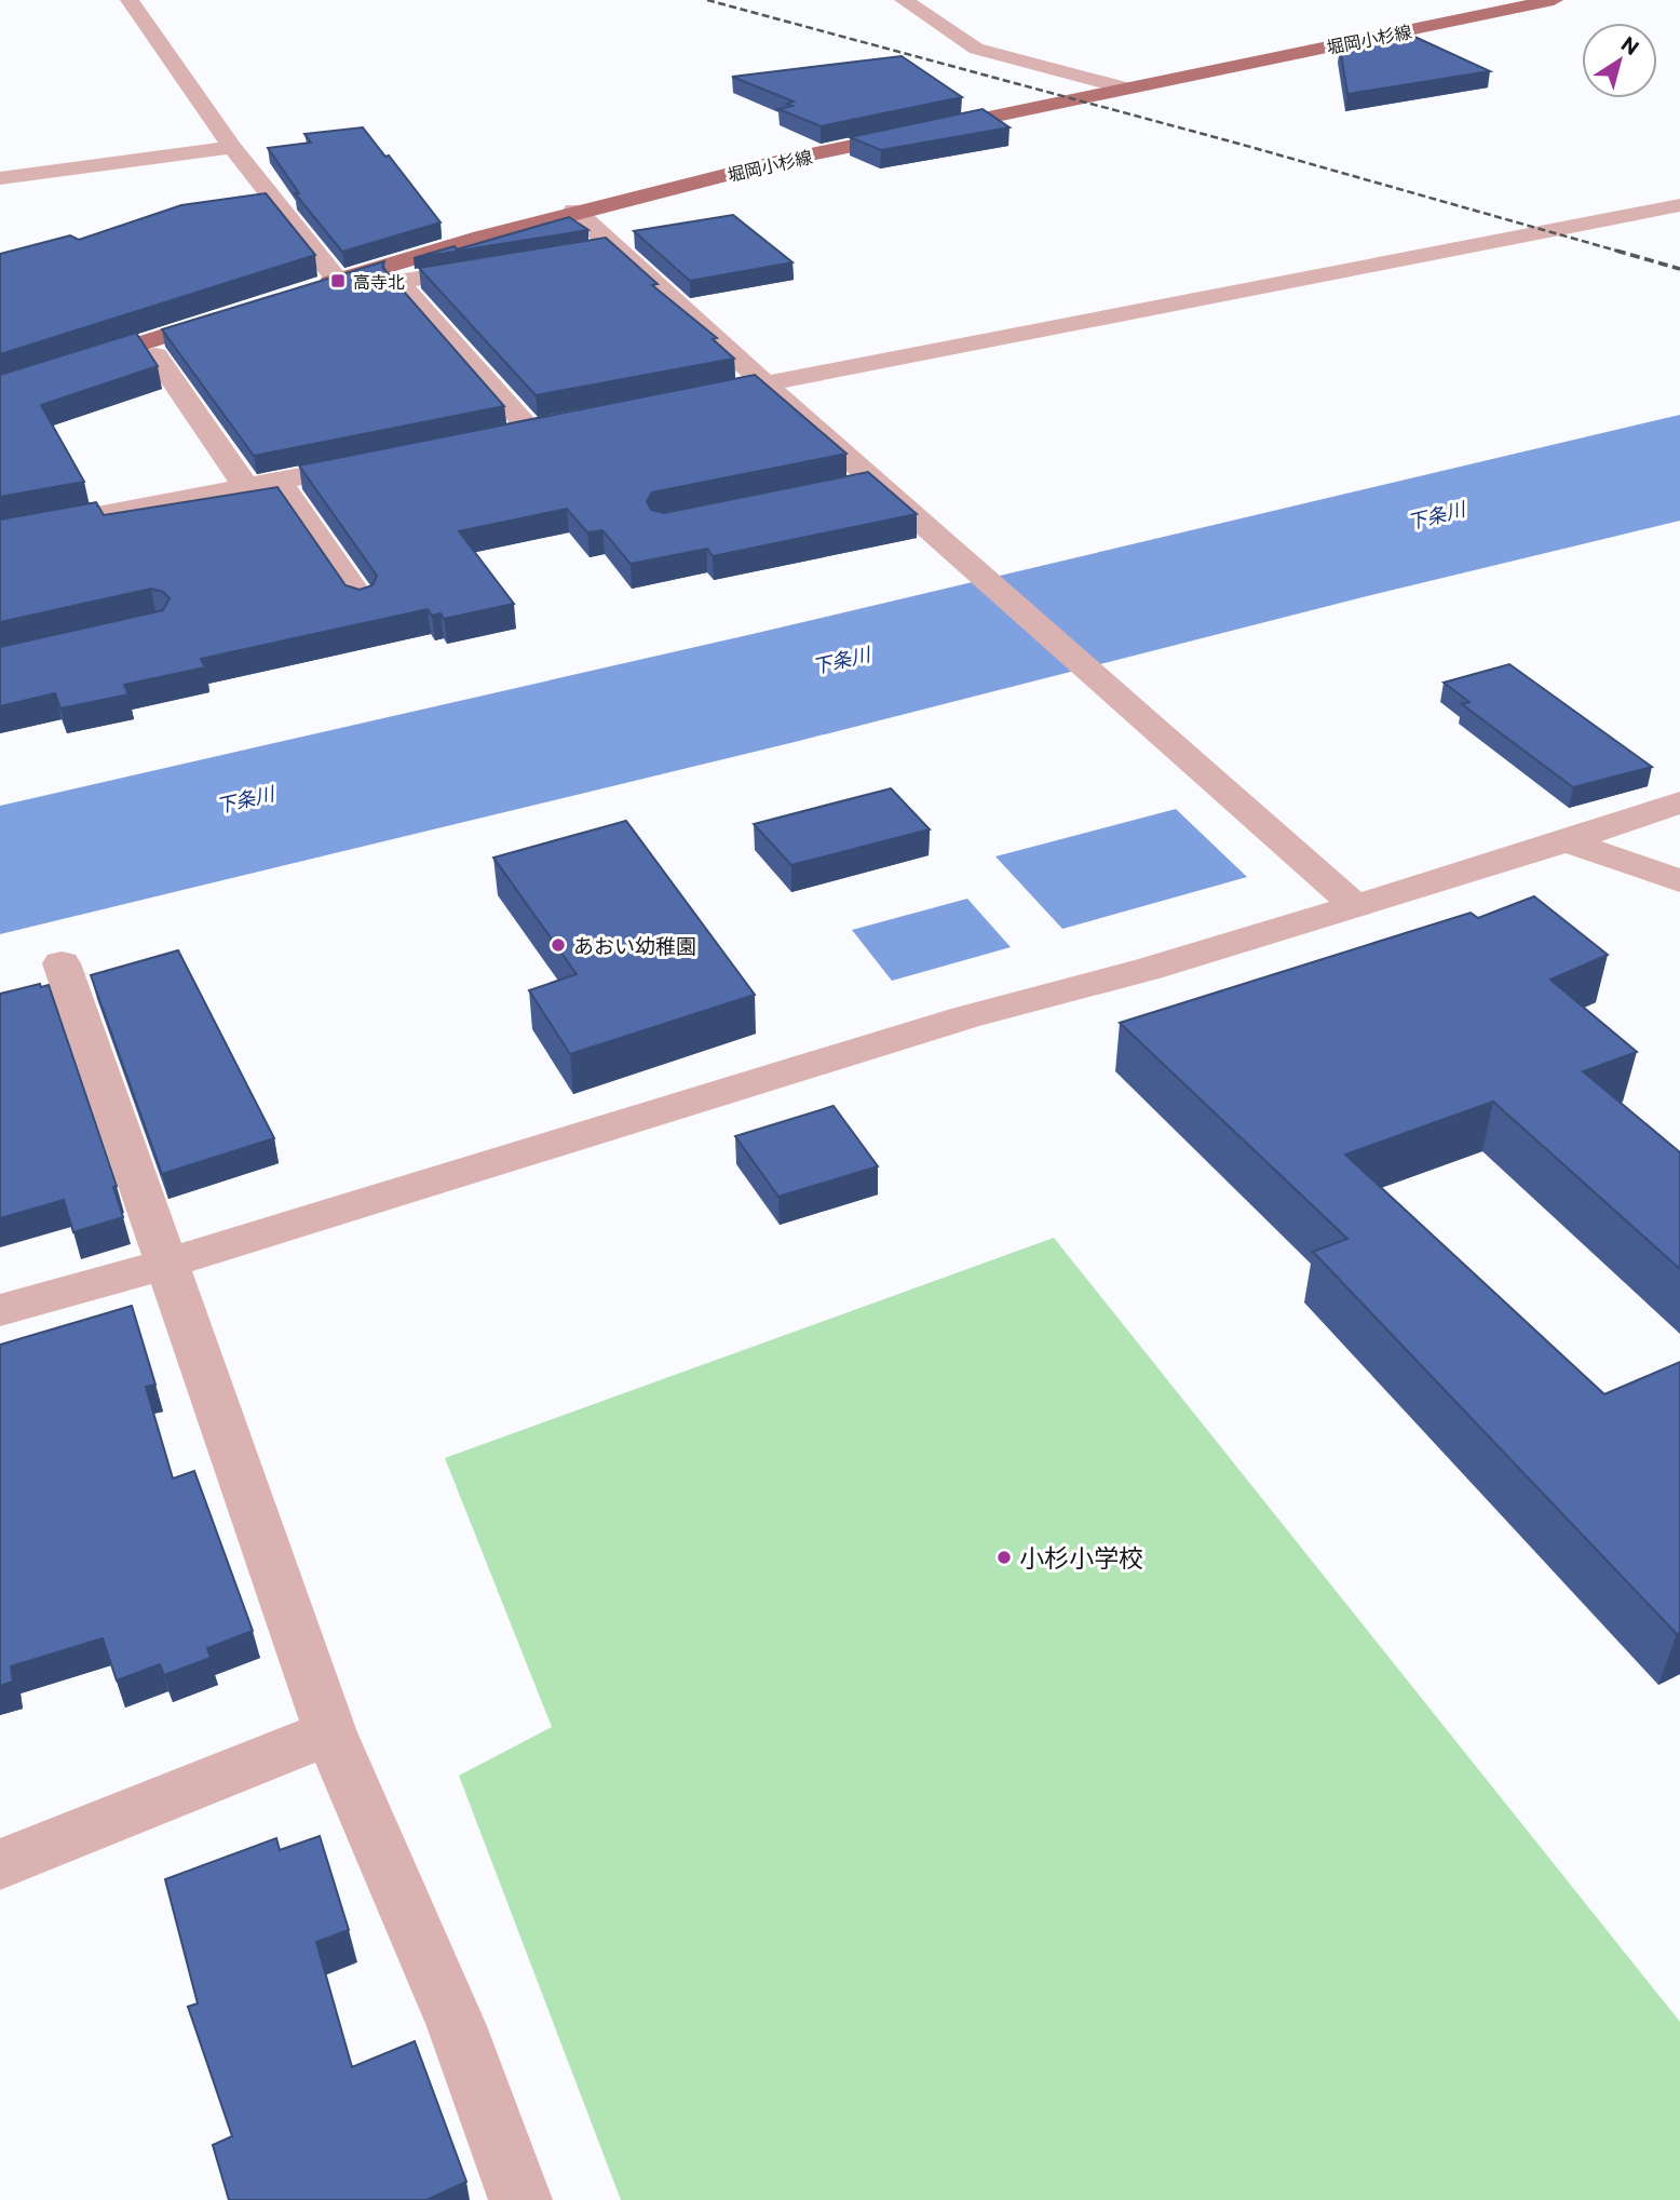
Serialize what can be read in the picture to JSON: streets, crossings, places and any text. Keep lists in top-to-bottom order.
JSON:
{
  "streets": {
    "main road": ["堀岡小杉線"]
  },
  "water": ["下条川"],
  "places": {
    "transit": ["高寺北"],
    "other": ["あおい幼稚園", "小杉小学校"]
  },
  "north": "top right"
}
